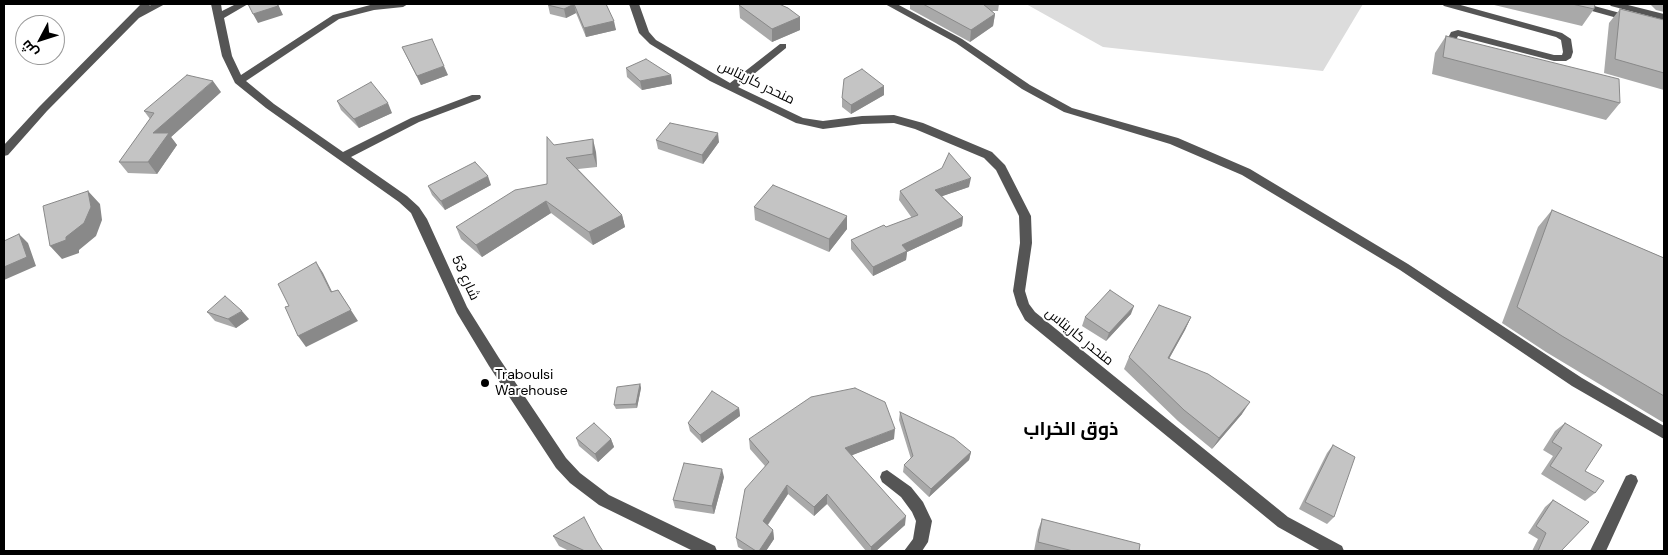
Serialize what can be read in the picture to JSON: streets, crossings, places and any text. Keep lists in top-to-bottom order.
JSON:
{
  "streets": {
    "street": ["منحدر كاريتاس", "شارع 53"]
  },
  "districts": ["ذوق الخراب"],
  "places": ["Traboulsi Warehouse"],
  "north": "bottom left"
}
